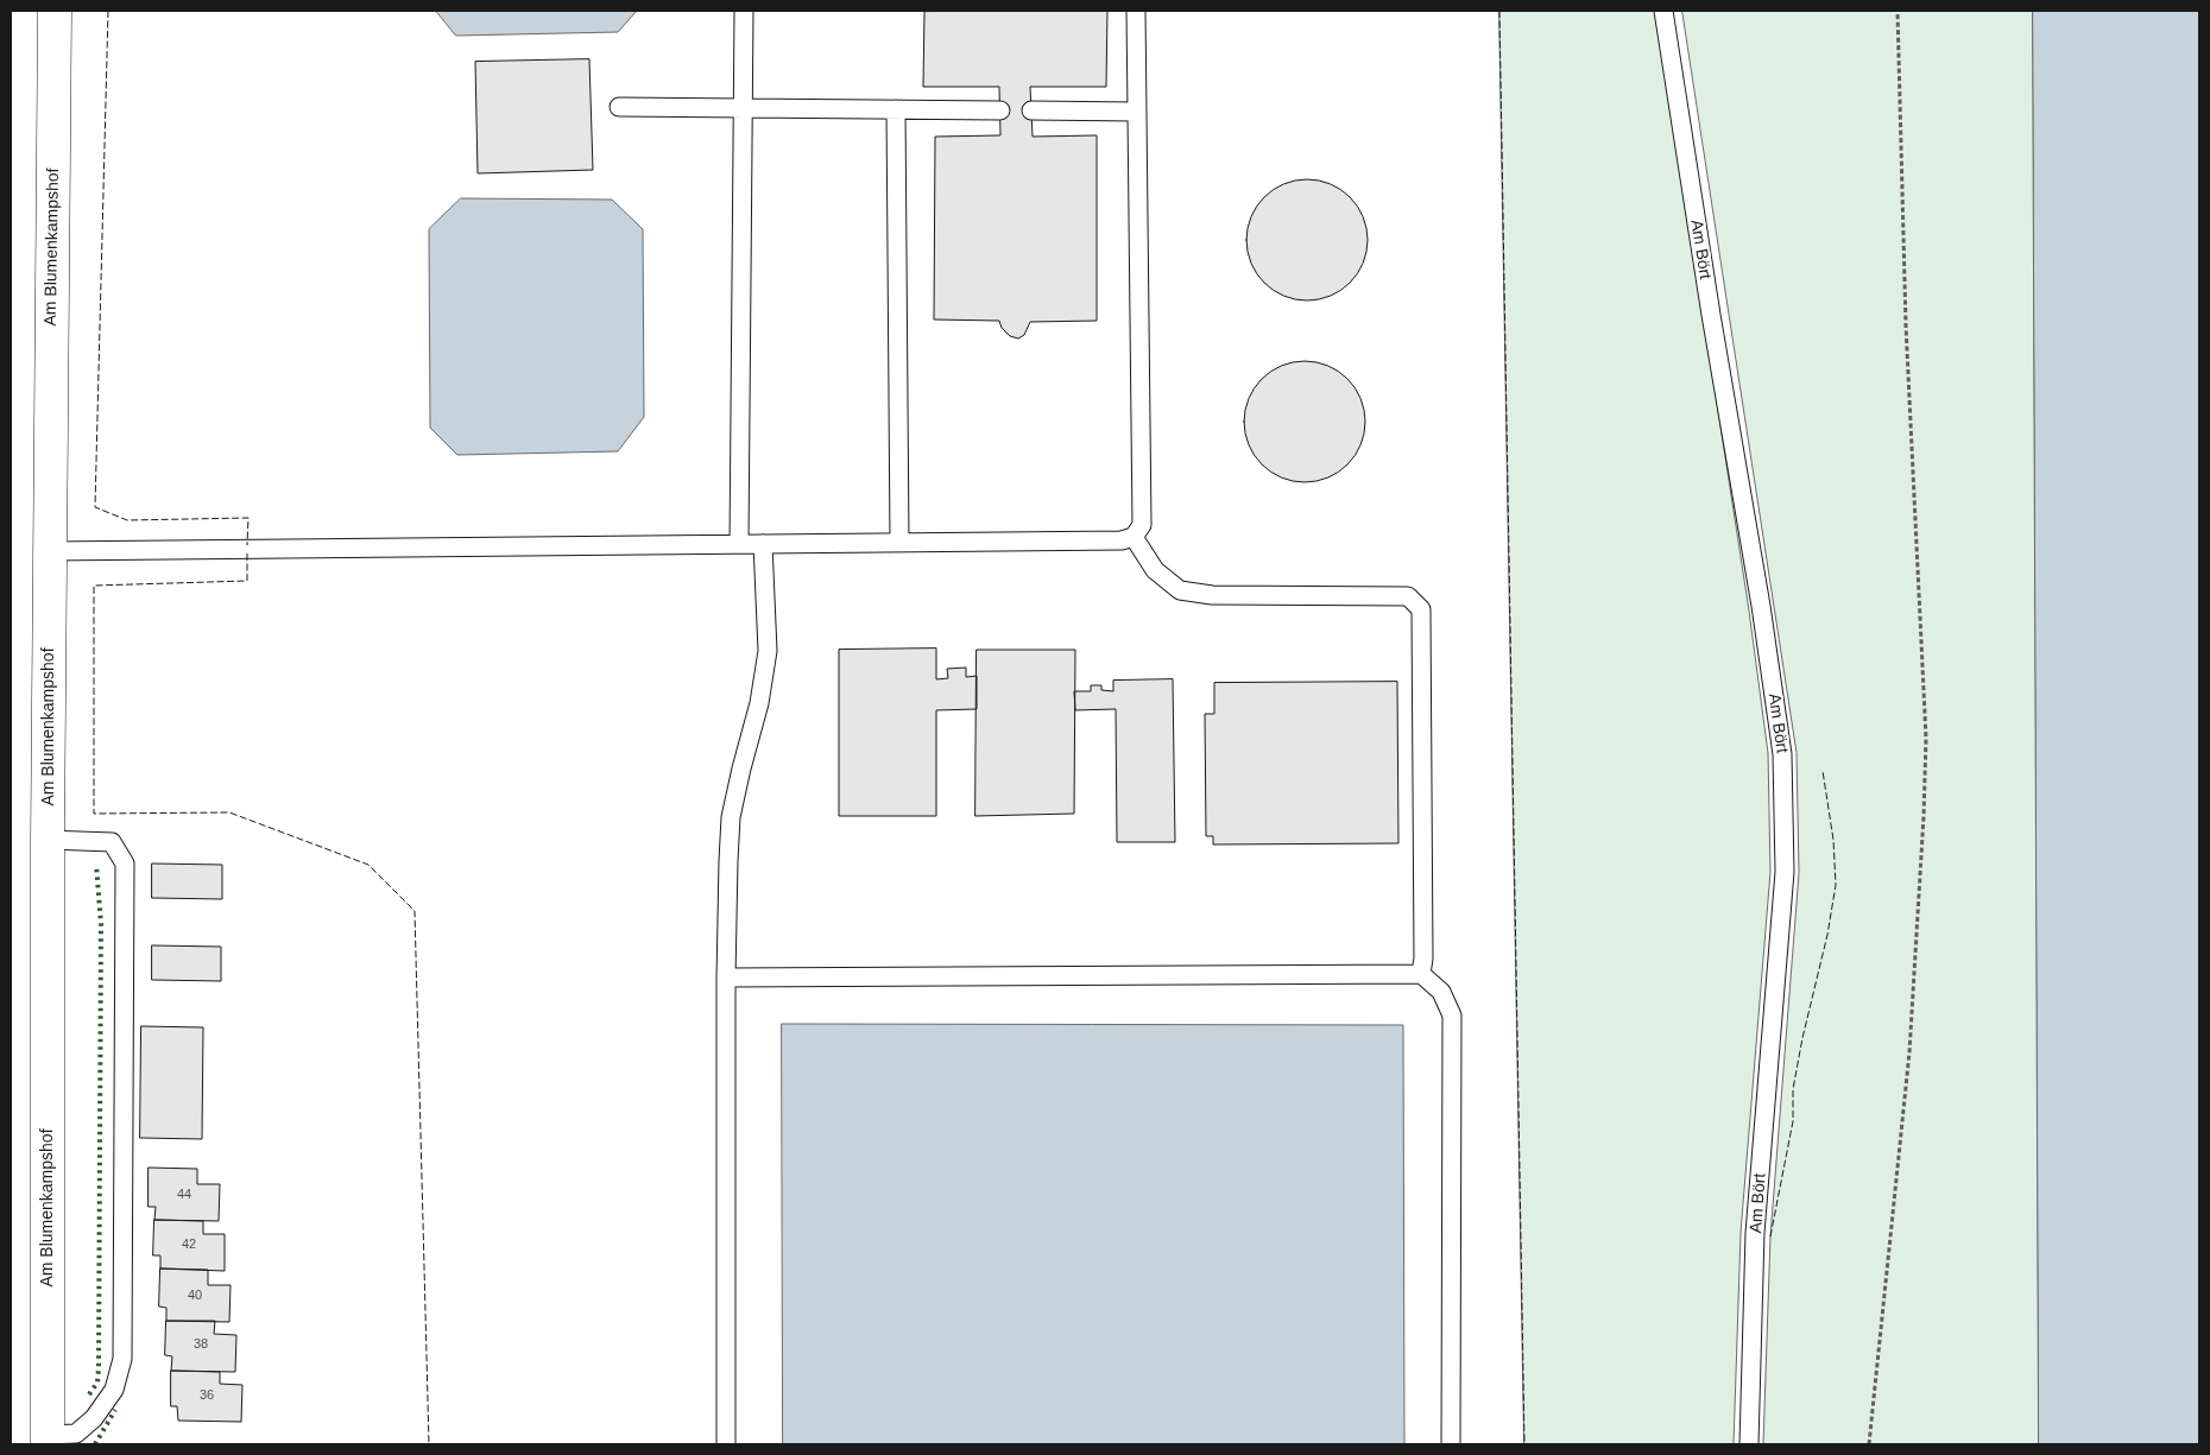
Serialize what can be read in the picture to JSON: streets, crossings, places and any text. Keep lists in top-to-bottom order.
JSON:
{
  "streets": {
    "street": ["Am Blumenkampshof"],
    "lane": ["Am Bört"]
  },
  "house_numbers": [
    "44",
    "42",
    "40",
    "38",
    "36"
  ]
}
